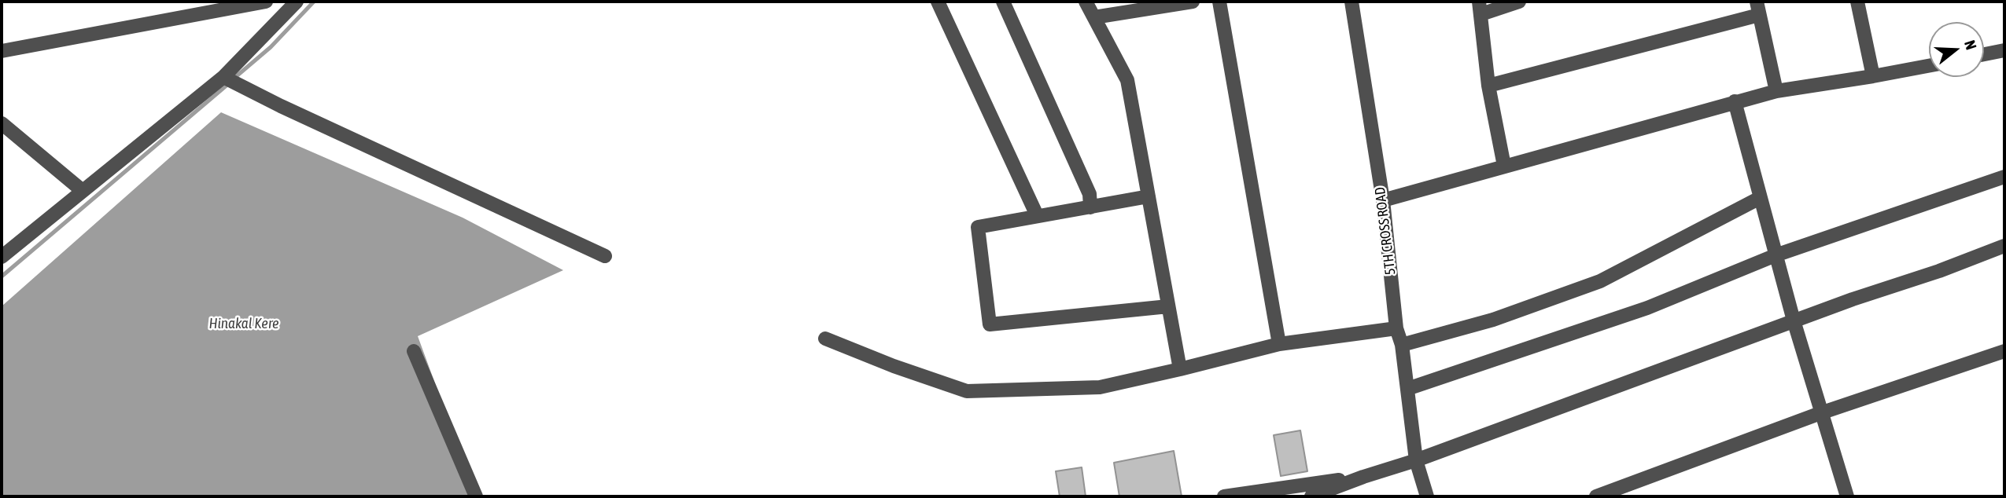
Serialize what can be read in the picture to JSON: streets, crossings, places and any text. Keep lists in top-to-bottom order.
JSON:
{
  "streets": {
    "street": ["5TH CROSS ROAD"]
  },
  "water": ["Hinakal Kere"],
  "north": "right"
}
